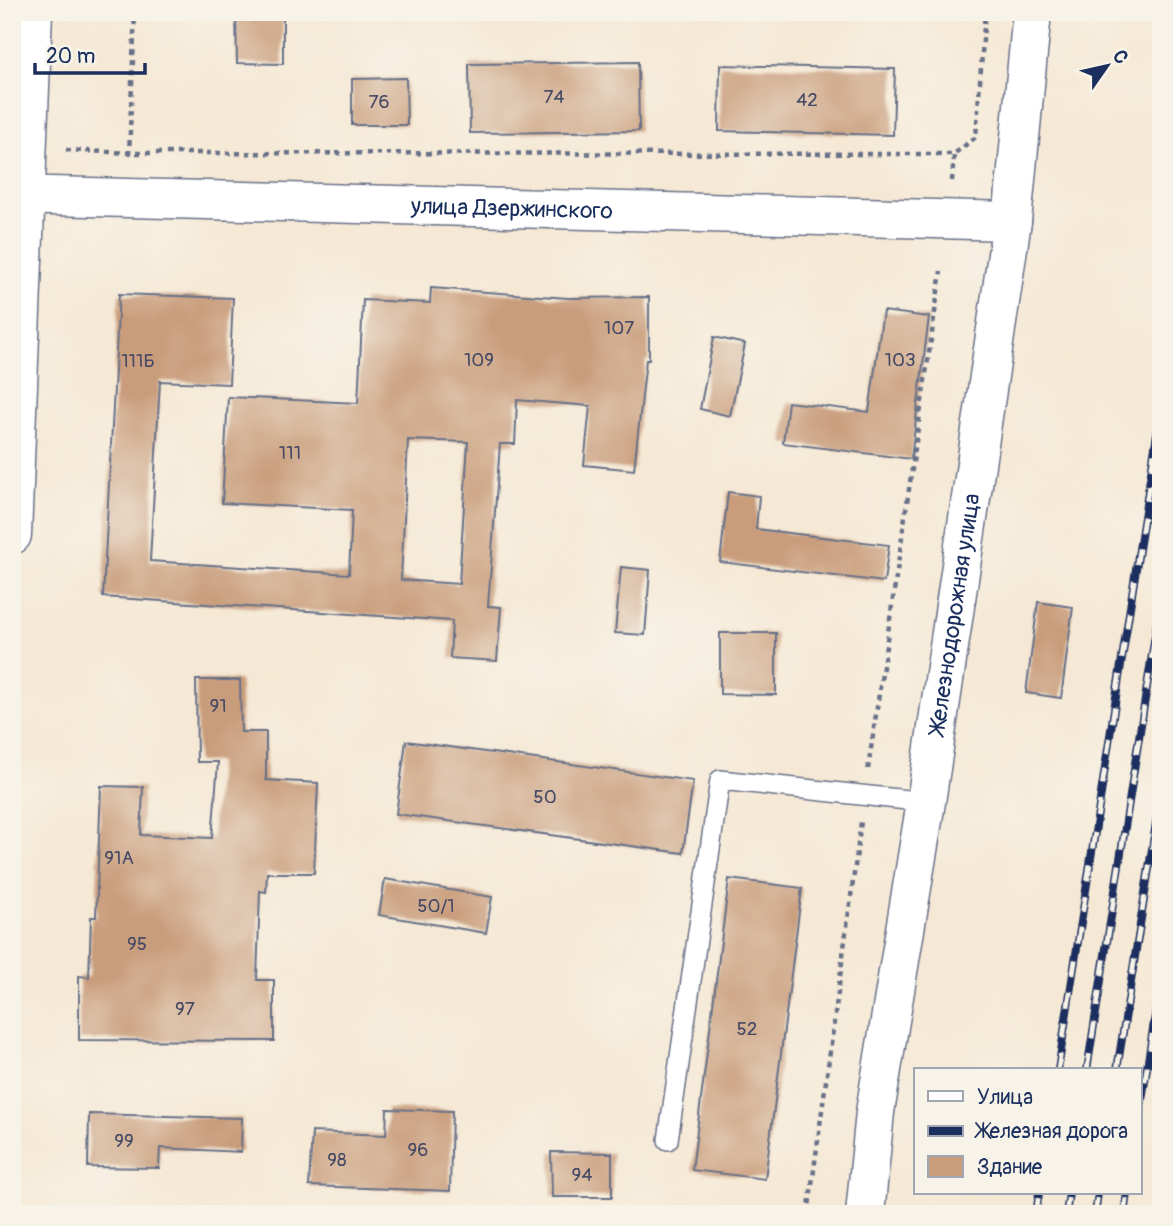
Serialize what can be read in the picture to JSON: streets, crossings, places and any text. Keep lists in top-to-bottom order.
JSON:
{
  "streets": {
    "street": ["улица Дзержинского", "Железнодорожная улица"]
  },
  "crossings": [
    ["улица Дзержинского", "Железнодорожная улица"]
  ],
  "house_numbers": [
    "74",
    "42",
    "76",
    "107",
    "109",
    "103",
    "111Б",
    "111",
    "91",
    "50",
    "91А",
    "50/1",
    "95",
    "97",
    "52",
    "99",
    "96",
    "98",
    "94"
  ],
  "legend": ["Улица", "Железная дорога", "Здание"],
  "scale_bar": "20 m",
  "north": "top right"
}
